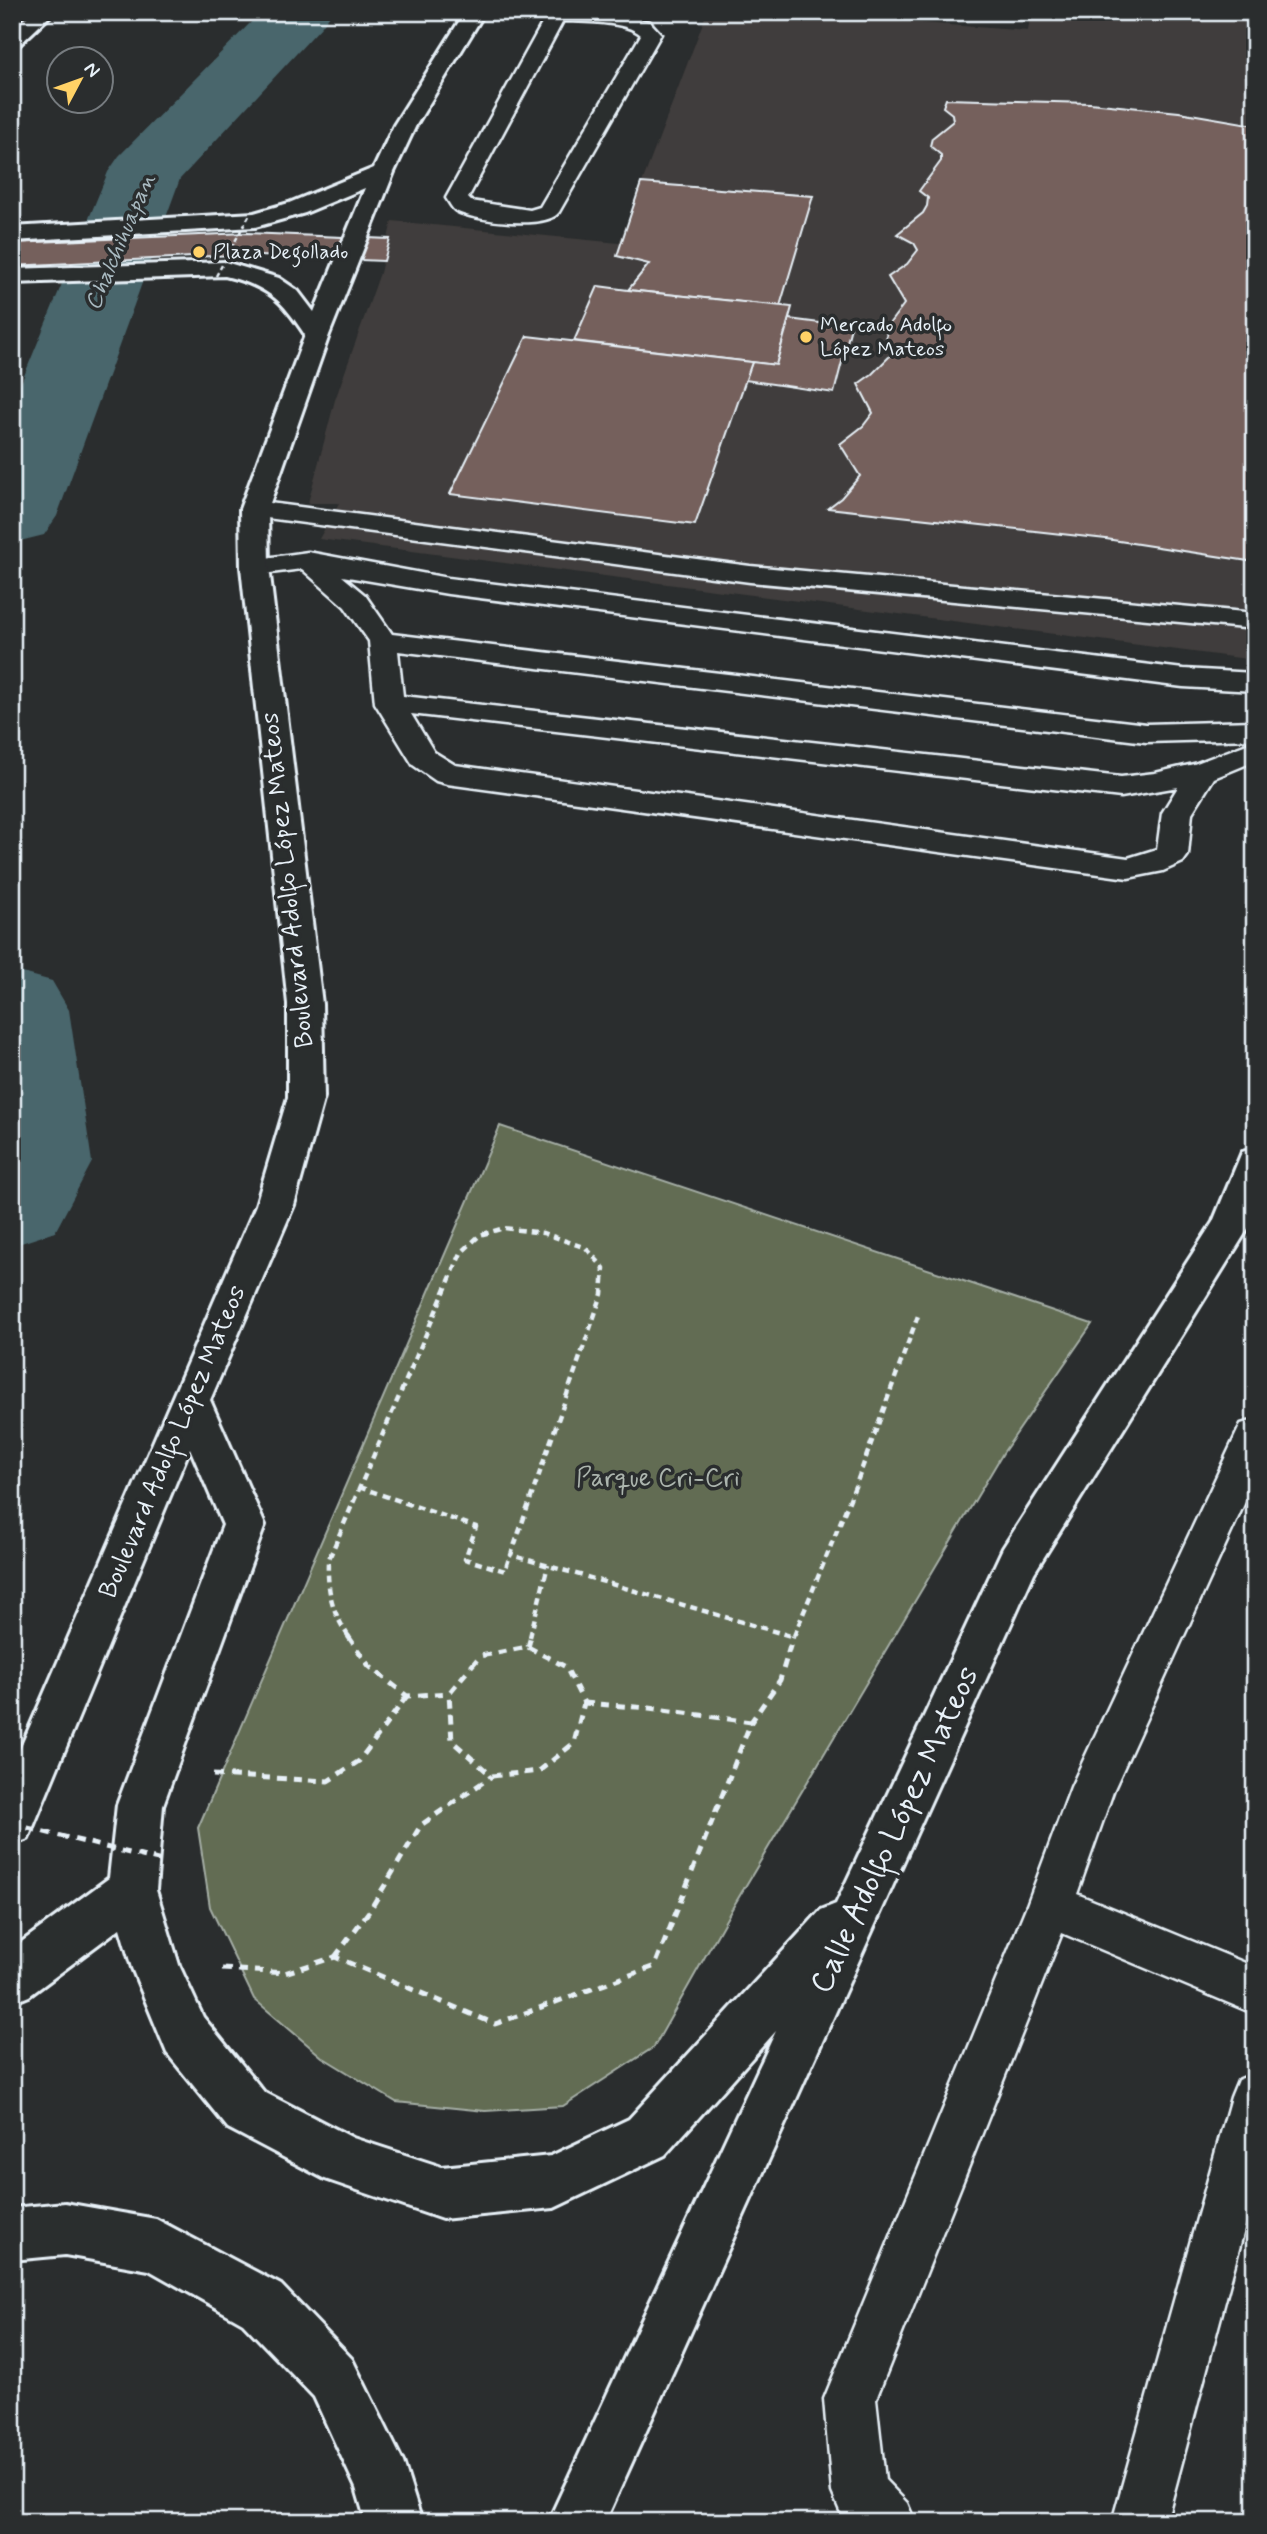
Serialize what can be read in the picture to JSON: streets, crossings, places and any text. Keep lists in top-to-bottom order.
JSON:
{
  "streets": {
    "main road": ["Boulevard Adolfo López Mateos", "Calle Adolfo López Mateos"]
  },
  "water": ["Chalchihuapan"],
  "parks": ["Parque Cri-Cri"],
  "places": ["Plaza Degollado", "Mercado Adolfo López Mateos"],
  "north": "top right"
}
